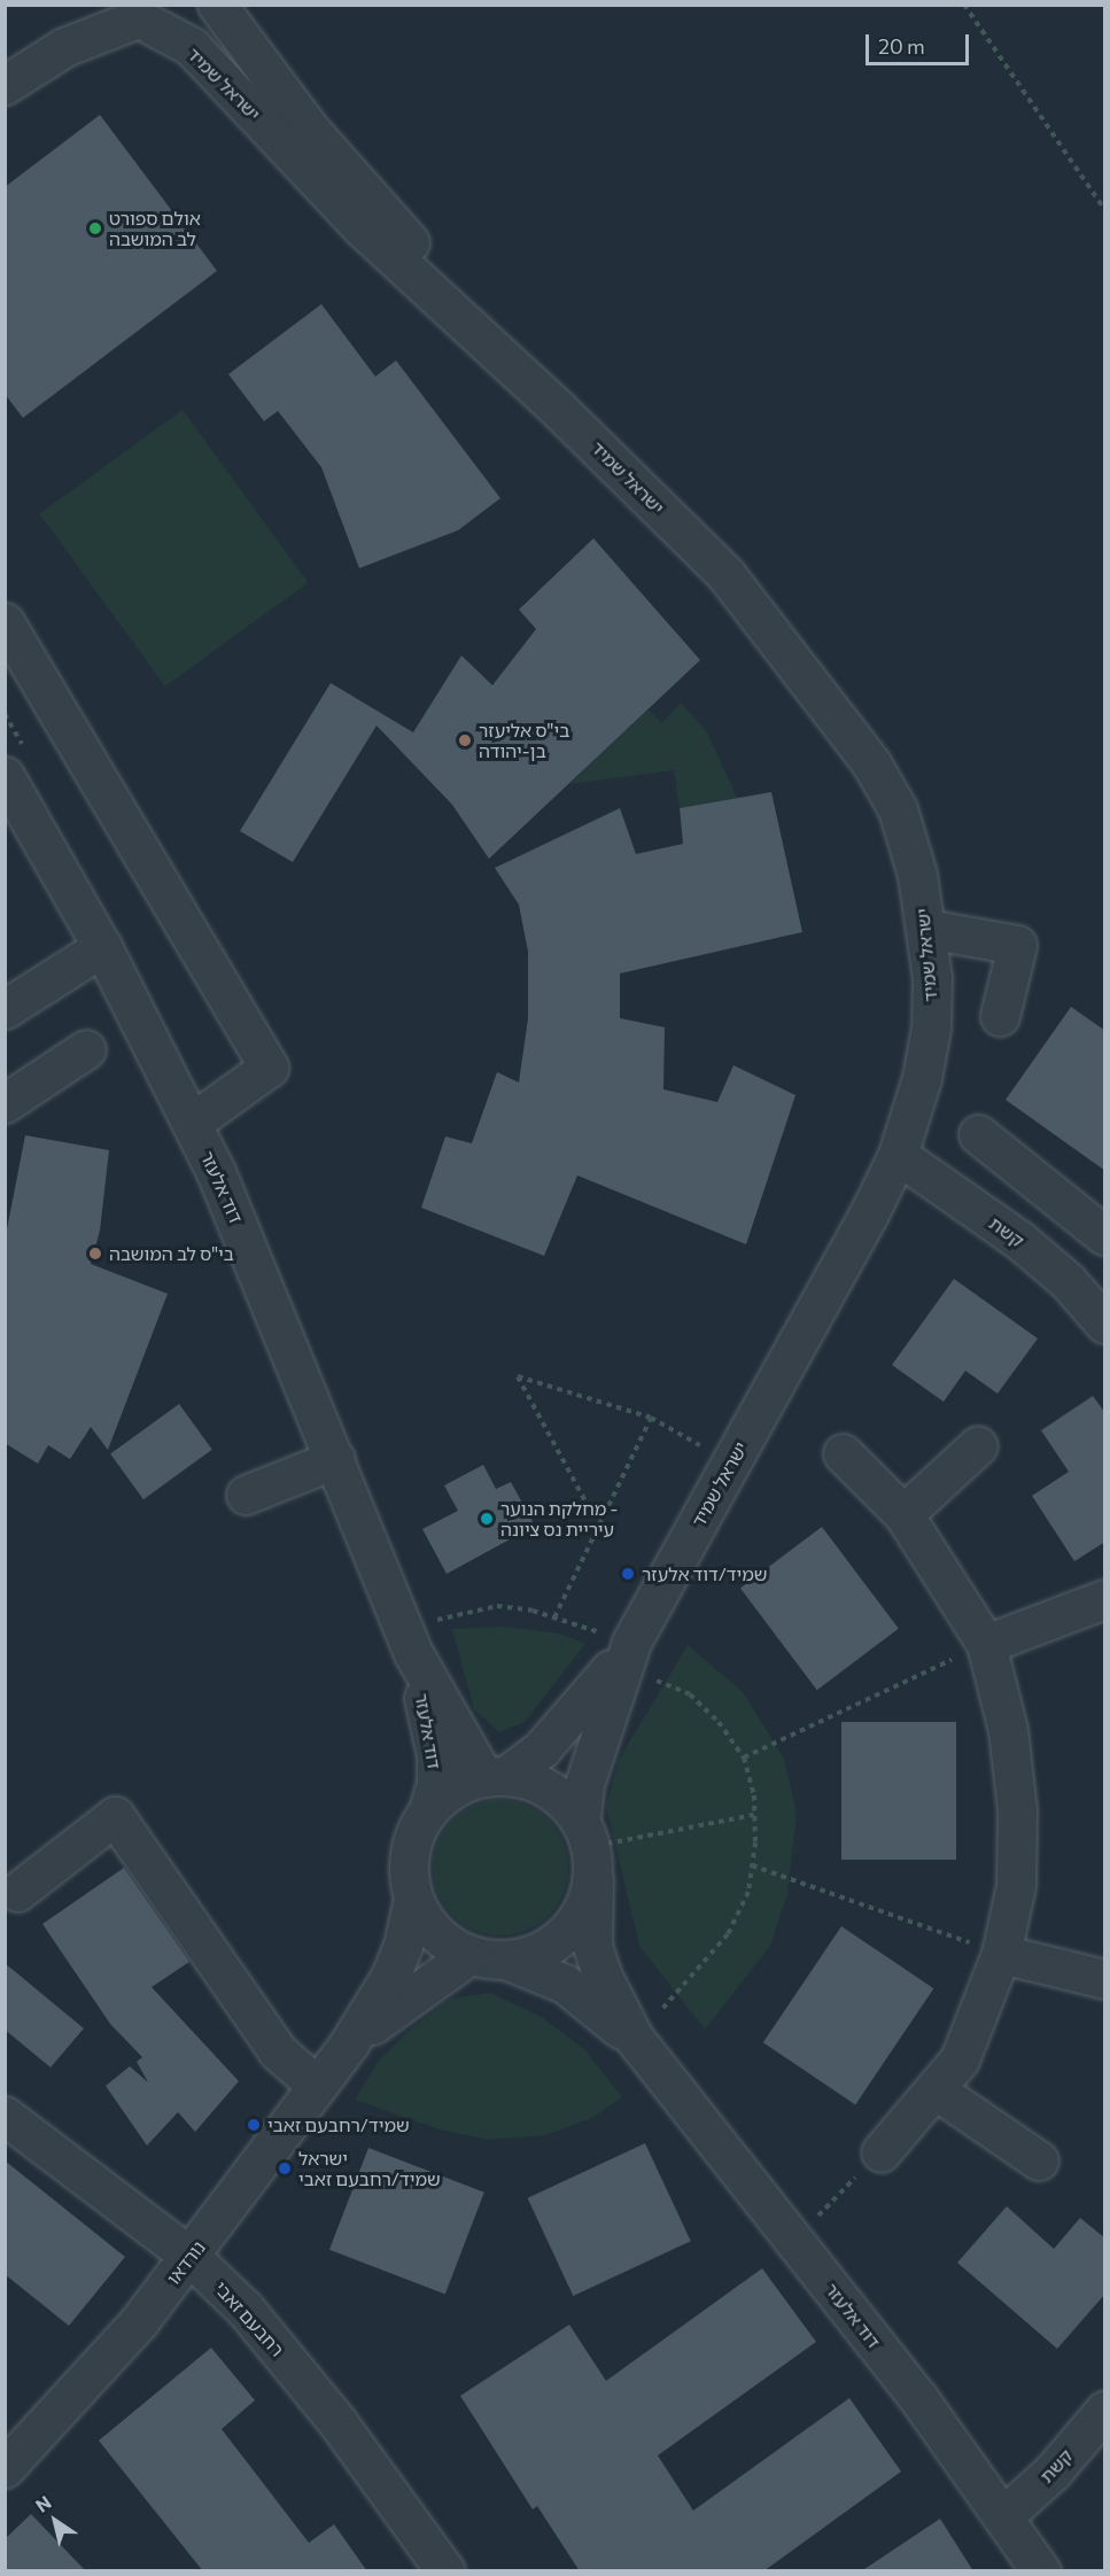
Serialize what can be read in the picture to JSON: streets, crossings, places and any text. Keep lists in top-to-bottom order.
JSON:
{
  "streets": {
    "street": [
      "ישראל שמיד",
      "דוד אלעזר",
      "קשת",
      "נורדאו",
      "רחבעם זאבי"
    ]
  },
  "crossings": [
    ["ישראל שמיד", "דוד אלעזר"],
    ["ישראל שמיד", "קשת"],
    ["ישראל שמיד", "נורדאו"],
    ["דוד אלעזר", "קשת"],
    ["דוד אלעזר", "נורדאו"],
    ["נורדאו", "רחבעם זאבי"]
  ],
  "places": [
    "אולם ספורט לב המושבה",
    "בי\"ס אליעזר בן-יהודה",
    "בי\"ס לב המושבה",
    "מחלקת הנוער - עיריית נס ציונה",
    "שמיד/דוד אלעזר",
    "שמיד/רחבעם זאבי",
    "ישראל שמיד/רחבעם זאבי"
  ],
  "scale_bar": "20 m",
  "north": "top left"
}
